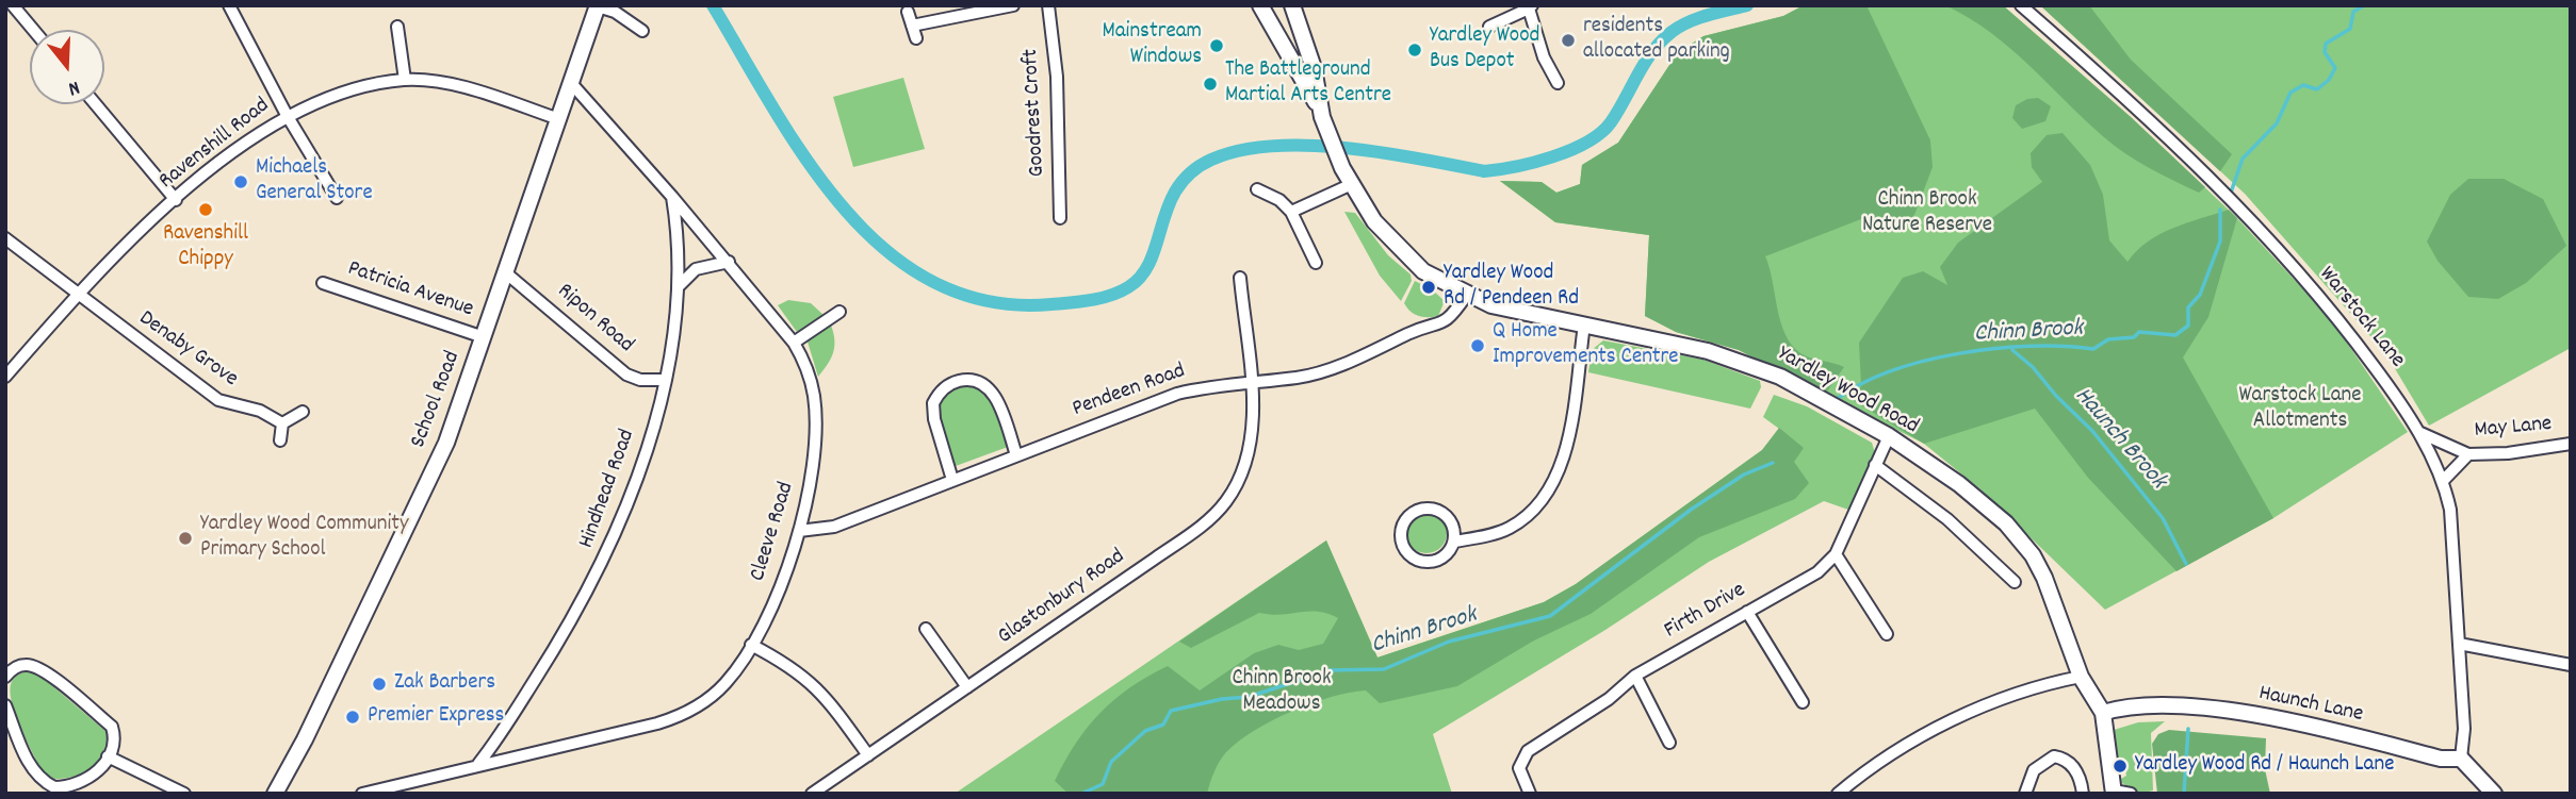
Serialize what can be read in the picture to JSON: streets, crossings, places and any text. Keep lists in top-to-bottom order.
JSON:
{
  "streets": {
    "street": [
      "Goodrest Croft",
      "Ravenshill Road",
      "Patricia Avenue",
      "Warstock Lane",
      "Ripon Road",
      "Denaby Grove",
      "Pendeen Road",
      "Yardley Wood Road",
      "School Road",
      "May Lane",
      "Hindhead Road",
      "Cleeve Road",
      "Glastonbury Road",
      "Firth Drive",
      "Haunch Lane"
    ]
  },
  "crossings": [
    ["Ravenshill Road", "Denaby Grove"],
    ["Ravenshill Road", "School Road"],
    ["Patricia Avenue", "School Road"],
    ["Warstock Lane", "May Lane"],
    ["Warstock Lane", "Haunch Lane"],
    ["Ripon Road", "School Road"],
    ["Ripon Road", "Hindhead Road"],
    ["Pendeen Road", "Yardley Wood Road"],
    ["Pendeen Road", "Cleeve Road"],
    ["Pendeen Road", "Glastonbury Road"],
    ["Yardley Wood Road", "Firth Drive"],
    ["Yardley Wood Road", "Haunch Lane"],
    ["School Road", "Cleeve Road"],
    ["Hindhead Road", "Cleeve Road"]
  ],
  "water": ["Chinn Brook", "Haunch Brook"],
  "parks": ["Chinn Brook Nature Reserve", "Warstock Lane Allotments", "Chinn Brook Meadows"],
  "places": [
    "residents allocated parking",
    "Mainstream Windows",
    "Yardley Wood Bus Depot",
    "The Battleground Martial Arts Centre",
    "Michaels General Store",
    "Ravenshill Chippy",
    "Yardley Wood Rd / Pendeen Rd",
    "Q Home Improvements Centre",
    "Yardley Wood Community Primary School",
    "Zak Barbers",
    "Premier Express",
    "Yardley Wood Rd / Haunch Lane"
  ],
  "north": "bottom"
}
